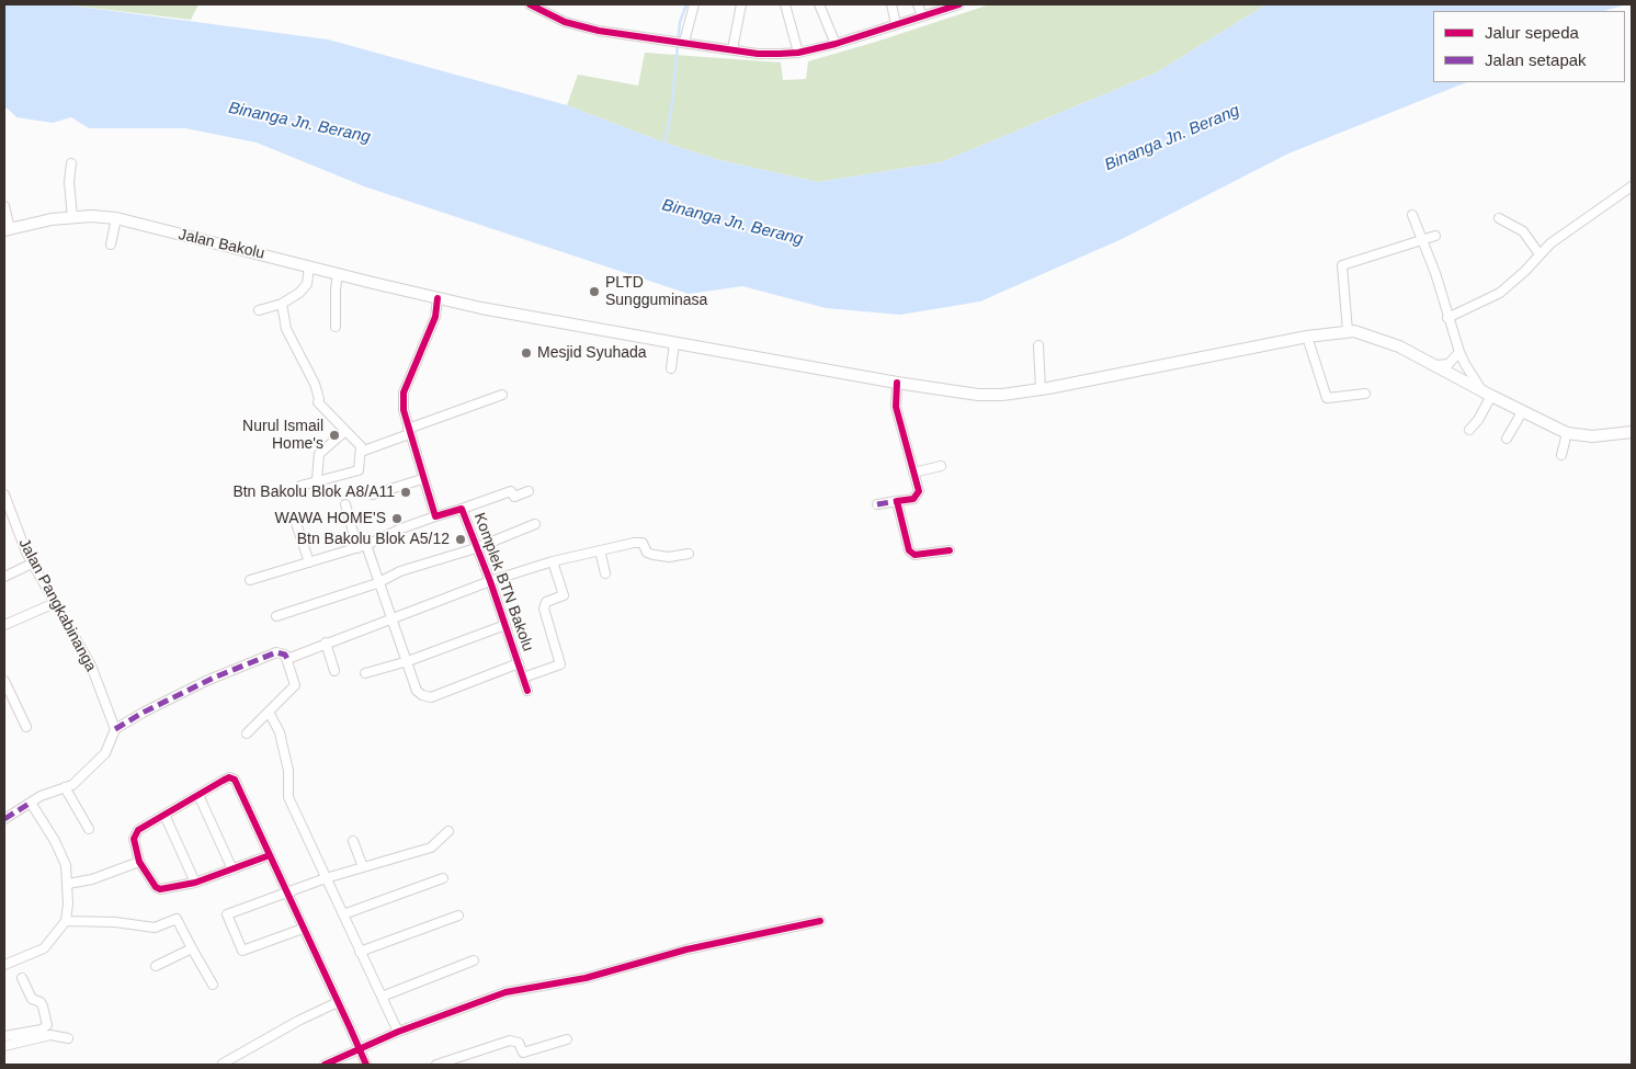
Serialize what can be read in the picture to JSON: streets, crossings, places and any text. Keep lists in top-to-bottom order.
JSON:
{
  "streets": {
    "main road": ["Jalan Bakolu"],
    "street": ["Komplek BTN Bakolu", "Jalan Pangkabinanga"]
  },
  "water": ["Binanga Jn. Berang"],
  "places": [
    "PLTD Sungguminasa",
    "Mesjid Syuhada",
    "Nurul Ismail Home's",
    "Btn Bakolu Blok A8/A11",
    "WAWA HOME'S",
    "Btn Bakolu Blok A5/12"
  ],
  "legend": ["Jalur sepeda", "Jalan setapak"]
}
